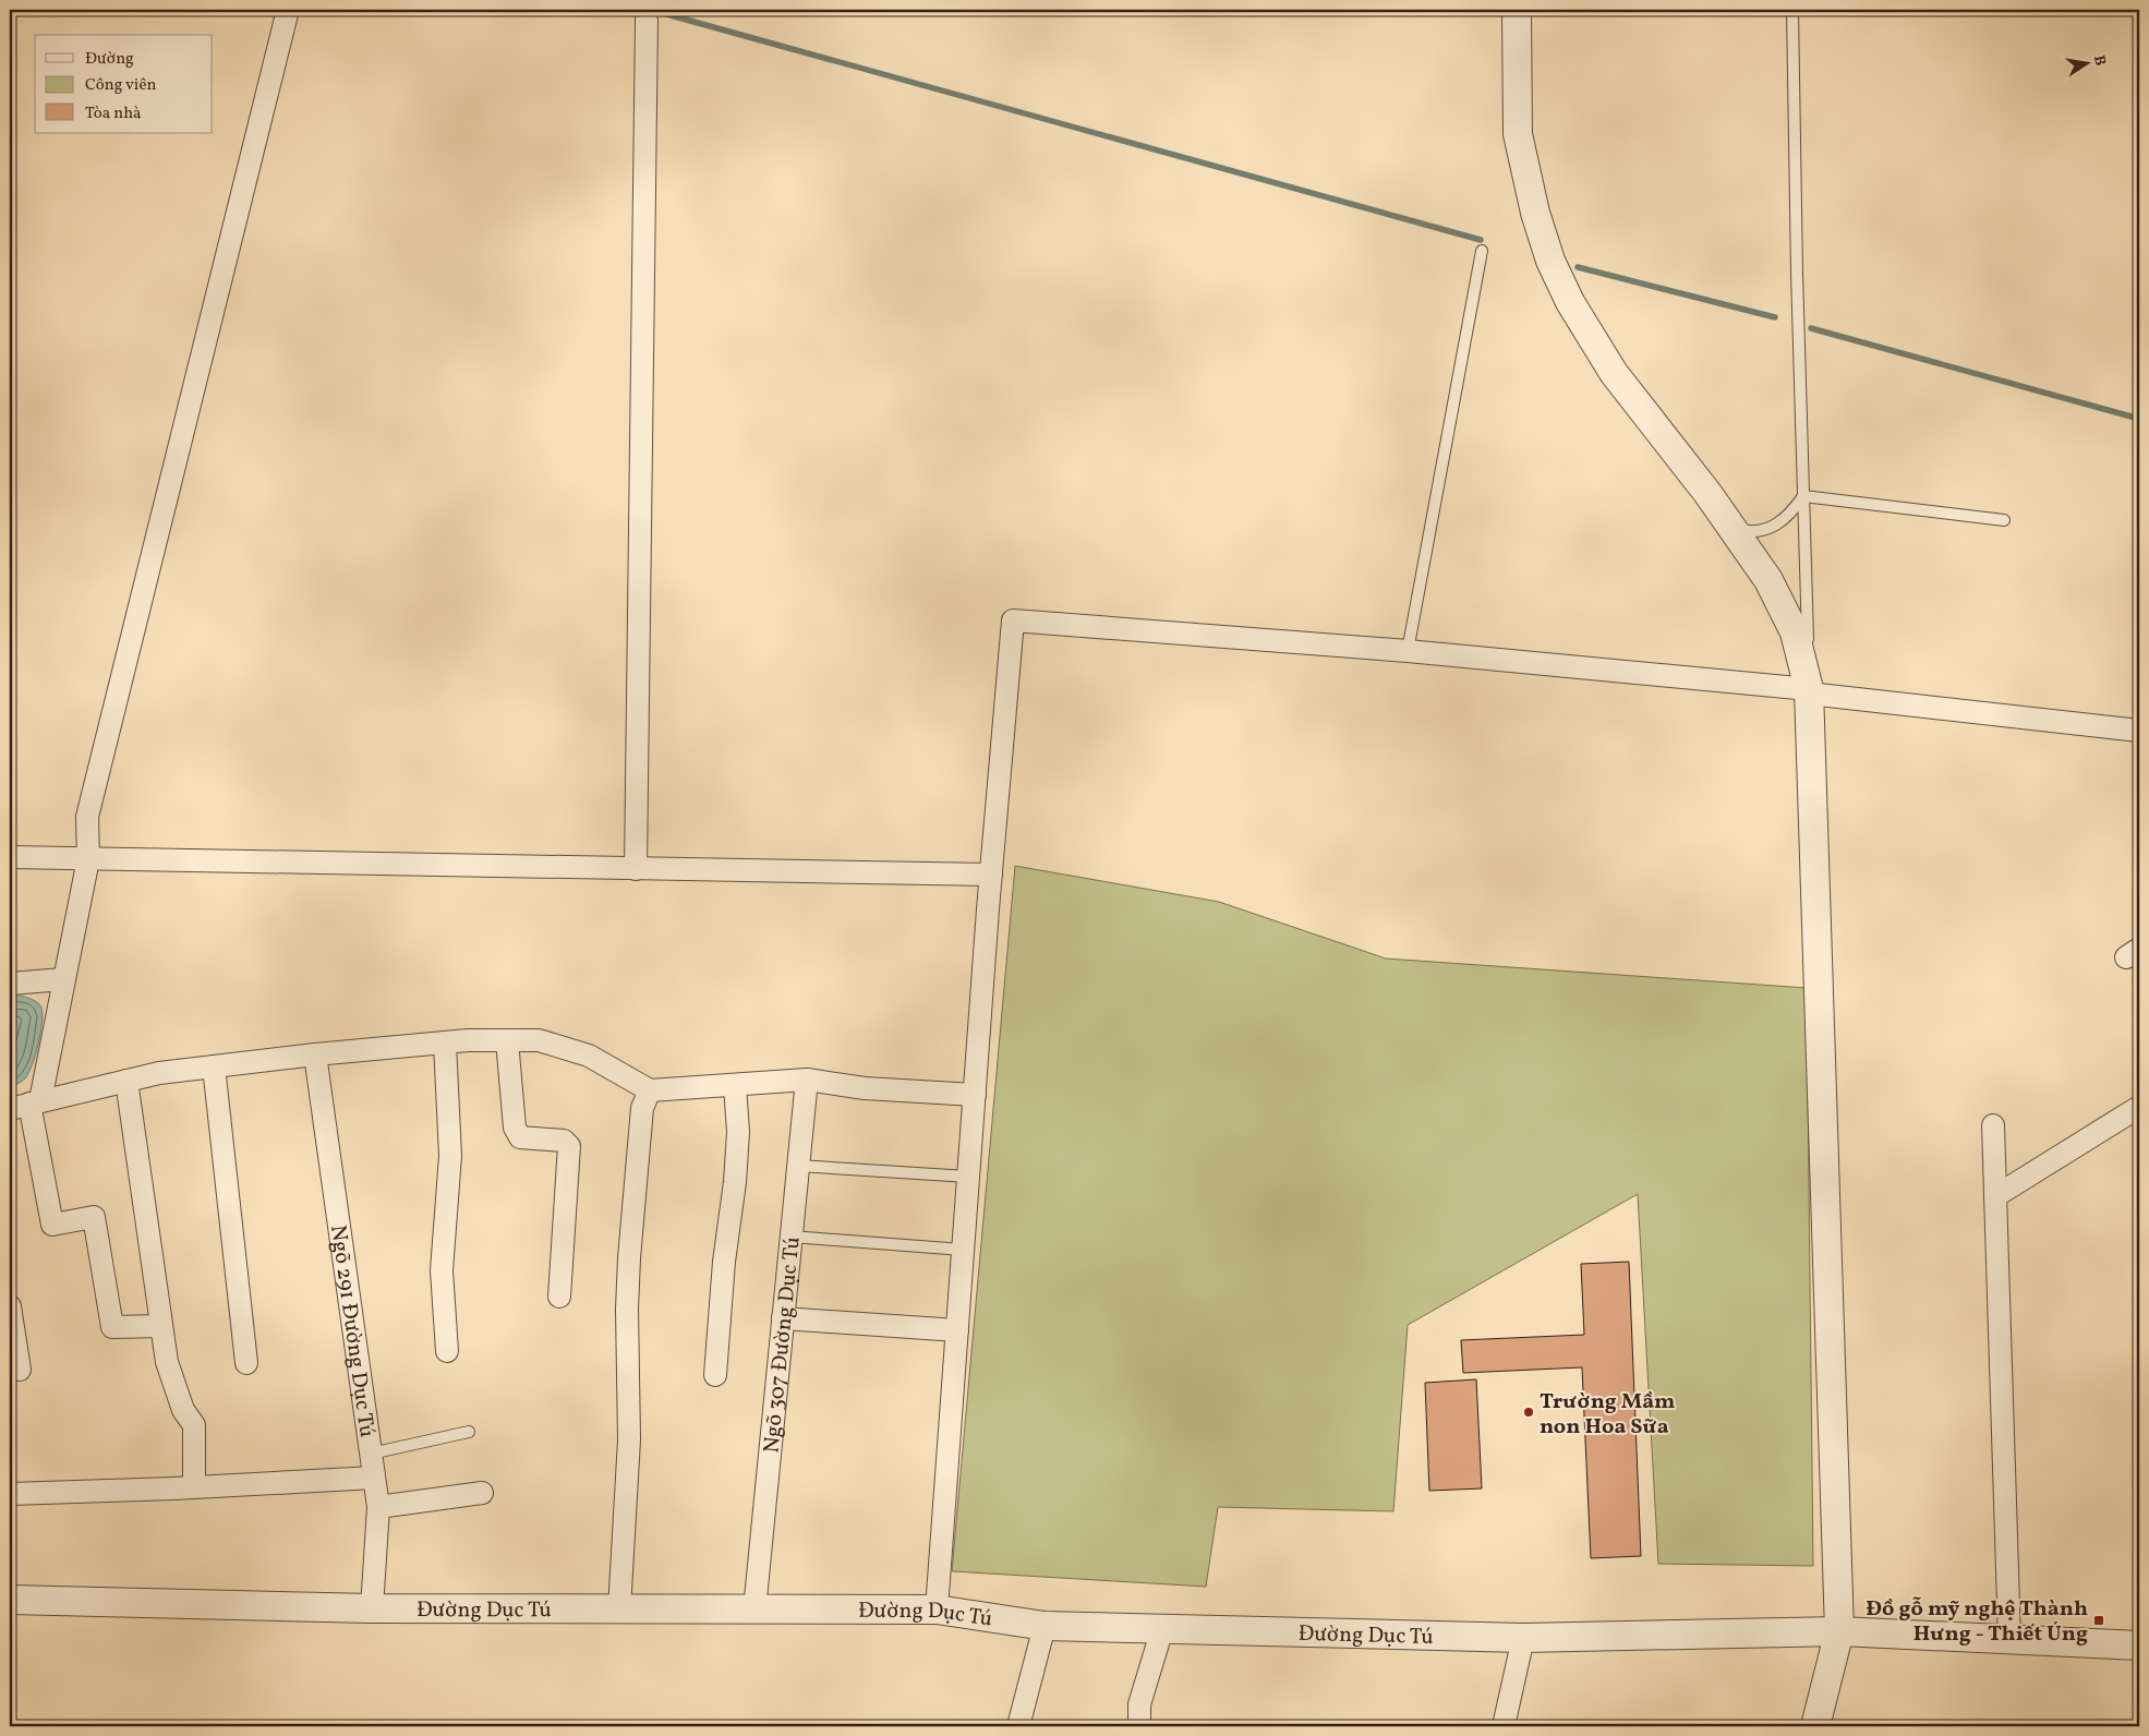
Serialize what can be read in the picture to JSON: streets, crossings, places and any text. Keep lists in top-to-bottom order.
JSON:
{
  "streets": {
    "street": ["Ngõ 291 Đường Dục Tú", "Ngõ 307 Đường Dục Tú", "Đường Dục Tú"]
  },
  "crossings": [
    ["Ngõ 291 Đường Dục Tú", "Đường Dục Tú"],
    ["Ngõ 307 Đường Dục Tú", "Đường Dục Tú"]
  ],
  "places": {
    "other": ["Trường Mầm non Hoa Sữa"],
    "transit": ["Đồ gỗ mỹ nghệ Thành Hưng - Thiết Úng"]
  },
  "legend": ["Đường", "Công viên", "Tòa nhà"],
  "north": "right"
}
